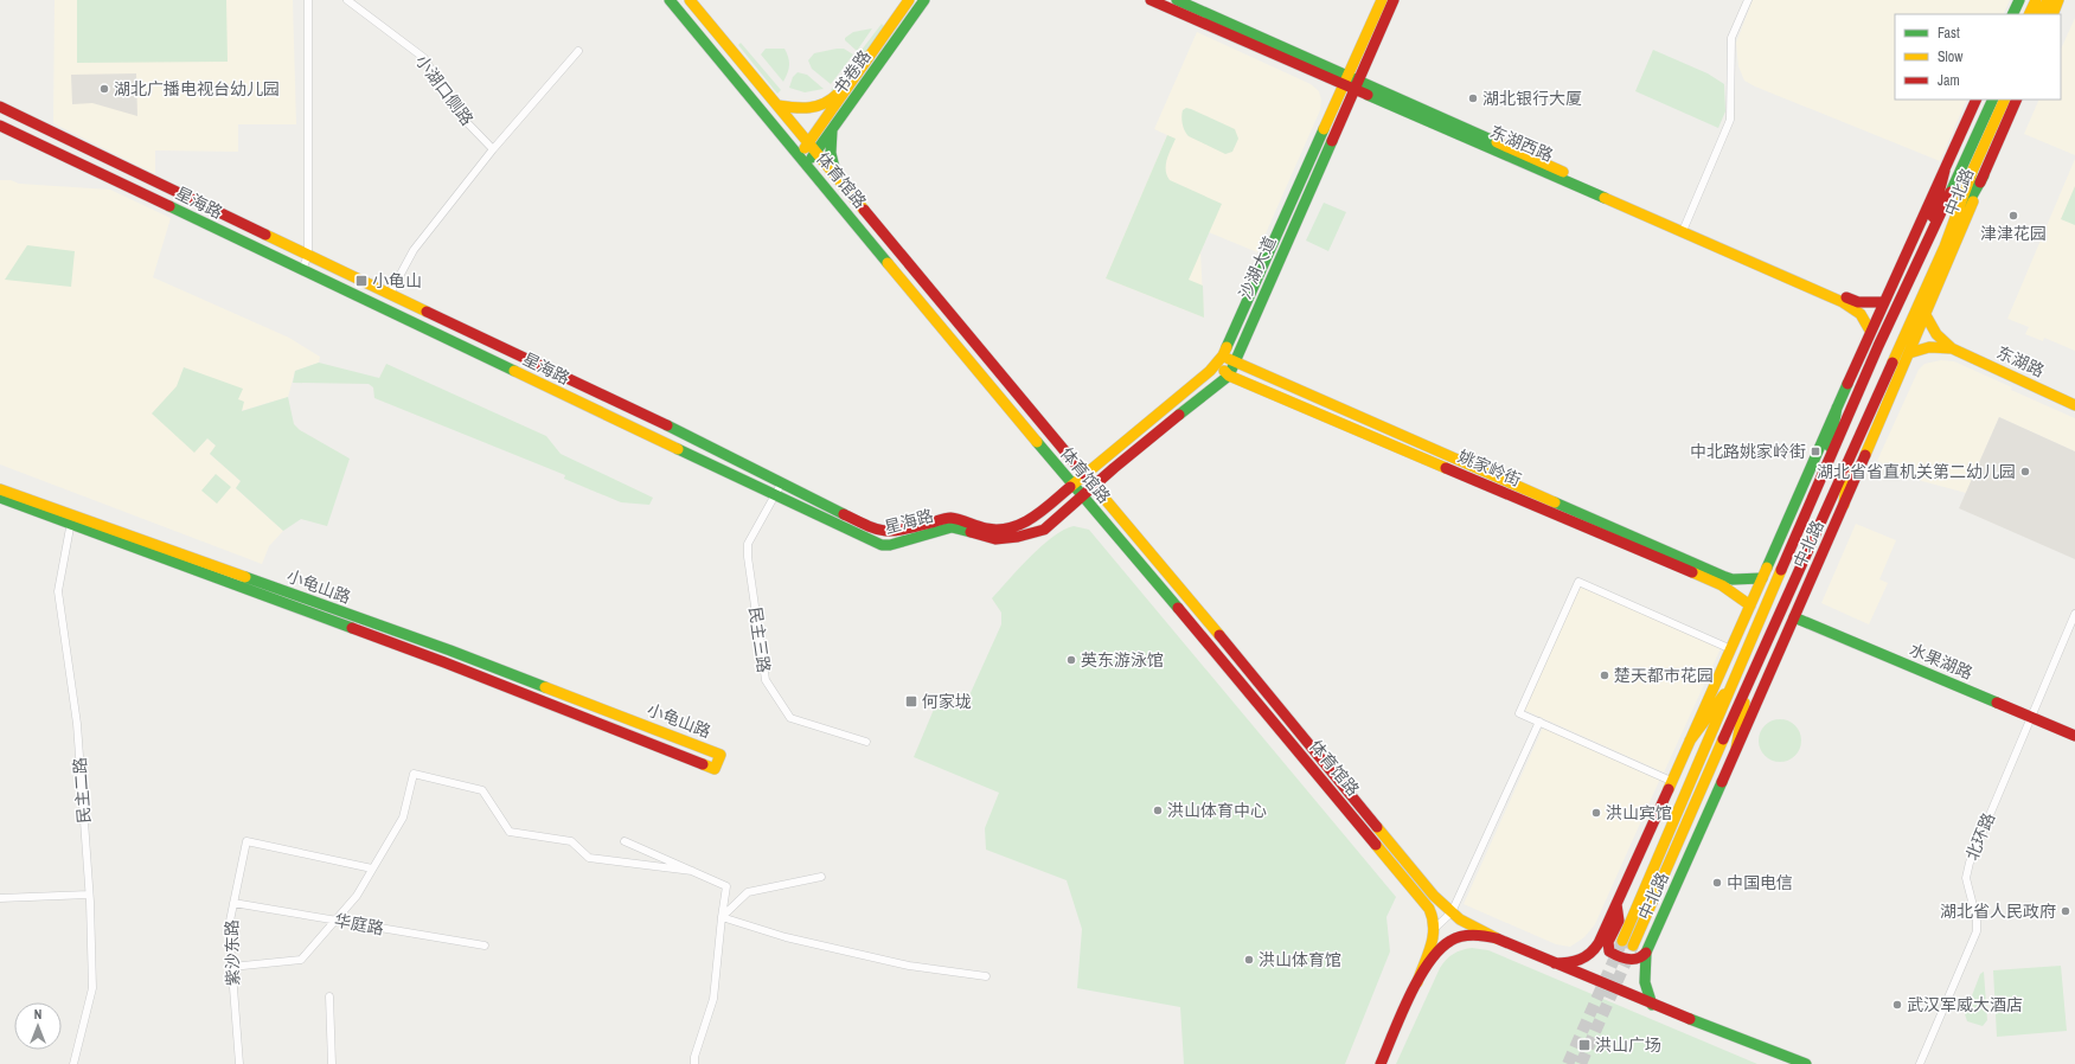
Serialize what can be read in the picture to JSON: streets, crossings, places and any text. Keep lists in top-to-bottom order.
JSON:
{
  "streets": {
    "main road": [
      "书卷路",
      "东湖西路",
      "体育馆路",
      "中北路",
      "星海路",
      "沙湖大道",
      "东湖路",
      "姚家岭街",
      "小龟山路",
      "水果湖路"
    ],
    "street": [
      "小湖口侧路",
      "民主三路",
      "民主二路",
      "北环路",
      "华庭路",
      "紫沙东路"
    ]
  },
  "crossings": [
    ["书卷路", "体育馆路"],
    ["东湖西路", "中北路"],
    ["东湖西路", "沙湖大道"],
    ["体育馆路", "星海路"],
    ["体育馆路", "沙湖大道"],
    ["中北路", "东湖路"],
    ["中北路", "姚家岭街"],
    ["中北路", "水果湖路"],
    ["星海路", "沙湖大道"],
    ["星海路", "民主三路"],
    ["沙湖大道", "姚家岭街"],
    ["小龟山路", "民主二路"],
    ["水果湖路", "北环路"],
    ["华庭路", "紫沙东路"]
  ],
  "places": {
    "other": [
      "湖北广播电视台幼儿园",
      "湖北银行大厦",
      "津津花园",
      "湖北省省直机关第二幼儿园",
      "英东游泳馆",
      "楚天都市花园",
      "洪山体育中心",
      "洪山宾馆",
      "中国电信",
      "湖北省人民政府",
      "洪山体育馆",
      "武汉军威大酒店"
    ],
    "transit": [
      "小龟山",
      "中北路姚家岭街",
      "何家垅",
      "洪山广场"
    ]
  },
  "legend": ["Fast", "Slow", "Jam"],
  "north": "top"
}
